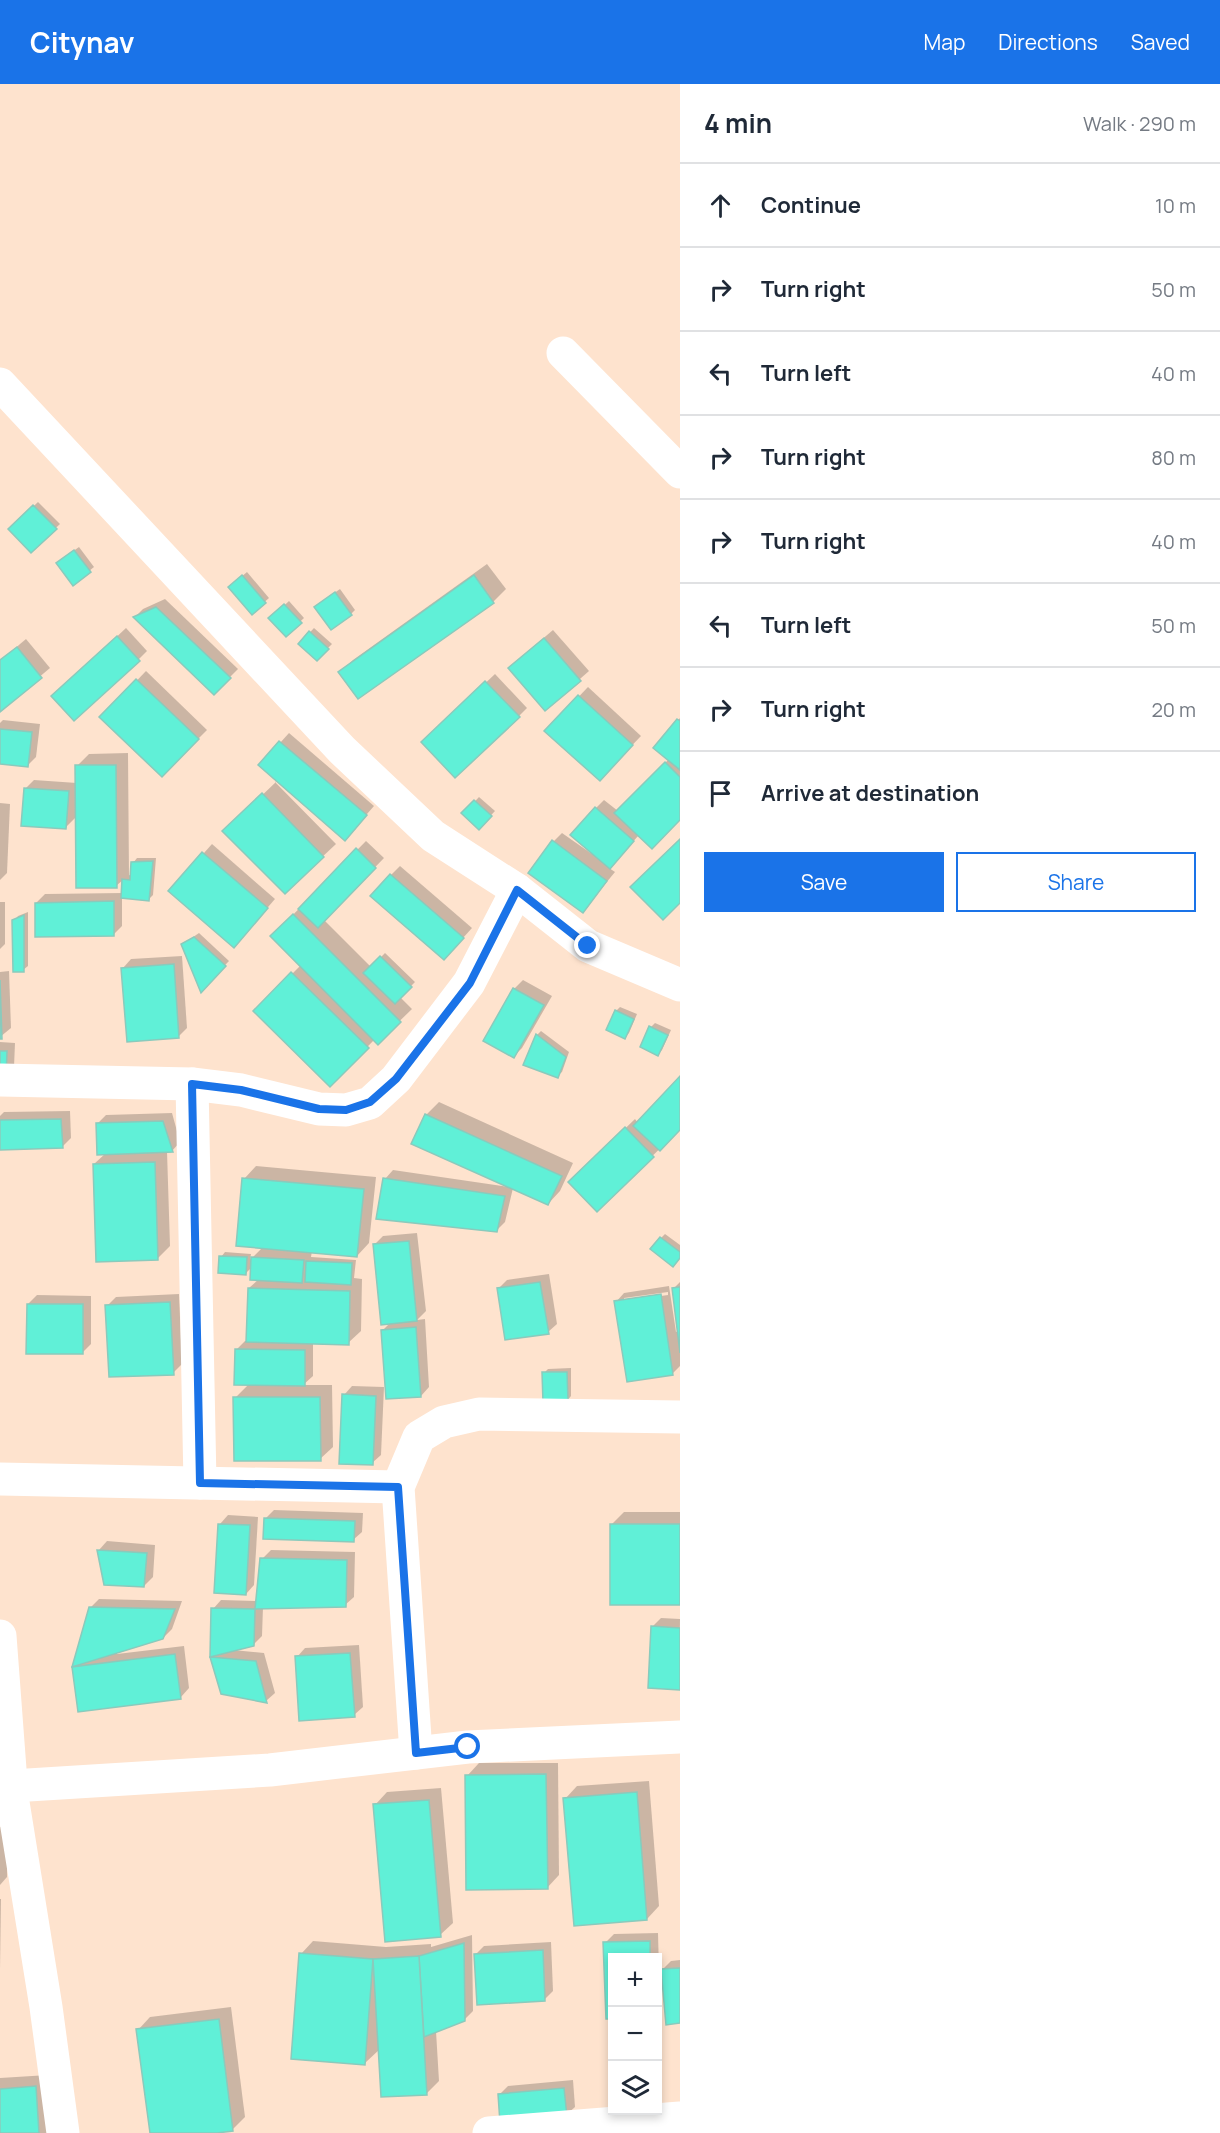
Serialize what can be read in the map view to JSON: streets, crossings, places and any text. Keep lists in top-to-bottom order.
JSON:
{
  "page": {
    "header": "Citynav",
    "nav": ["Map", "Directions", "Saved"],
    "heading": ["4 min", "Walk · 290 m"],
    "list": [
      ["Continue", "10 m"],
      ["Turn right", "50 m"],
      ["Turn left", "40 m"],
      ["Turn right", "80 m"],
      ["Turn right", "40 m"],
      ["Turn left", "50 m"],
      ["Turn right", "20 m"],
      "Arrive at destination"
    ],
    "buttons": ["Save", "Share"],
    "map_buttons": ["+", "−"]
  }
}
